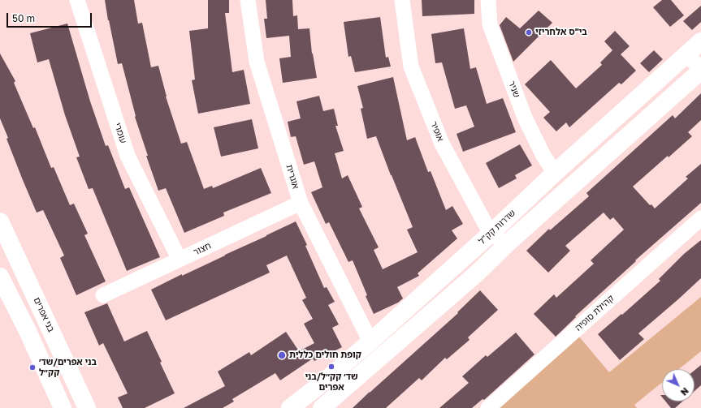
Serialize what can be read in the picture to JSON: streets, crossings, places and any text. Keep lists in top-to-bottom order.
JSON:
{
  "streets": {
    "main road": ["שדרות קק\"ל", "בני אפרים"],
    "street": [
      "שניר",
      "אופיר",
      "עומרי",
      "אוגרית",
      "חצור",
      "קהילת סופיה"
    ]
  },
  "crossings": [
    ["שניר", "שדרות קק\"ל"],
    ["אופיר", "שדרות קק\"ל"],
    ["עומרי", "חצור"],
    ["אוגרית", "שדרות קק\"ל"],
    ["אוגרית", "חצור"]
  ],
  "places": [
    "בי\"ס אלחריזי",
    "קופת חולים כללית",
    "שד׳ קק״ל/בני אפרים",
    "בני אפרים/שד׳ קק״ל"
  ],
  "scale_bar": "50 m",
  "north": "bottom right"
}
